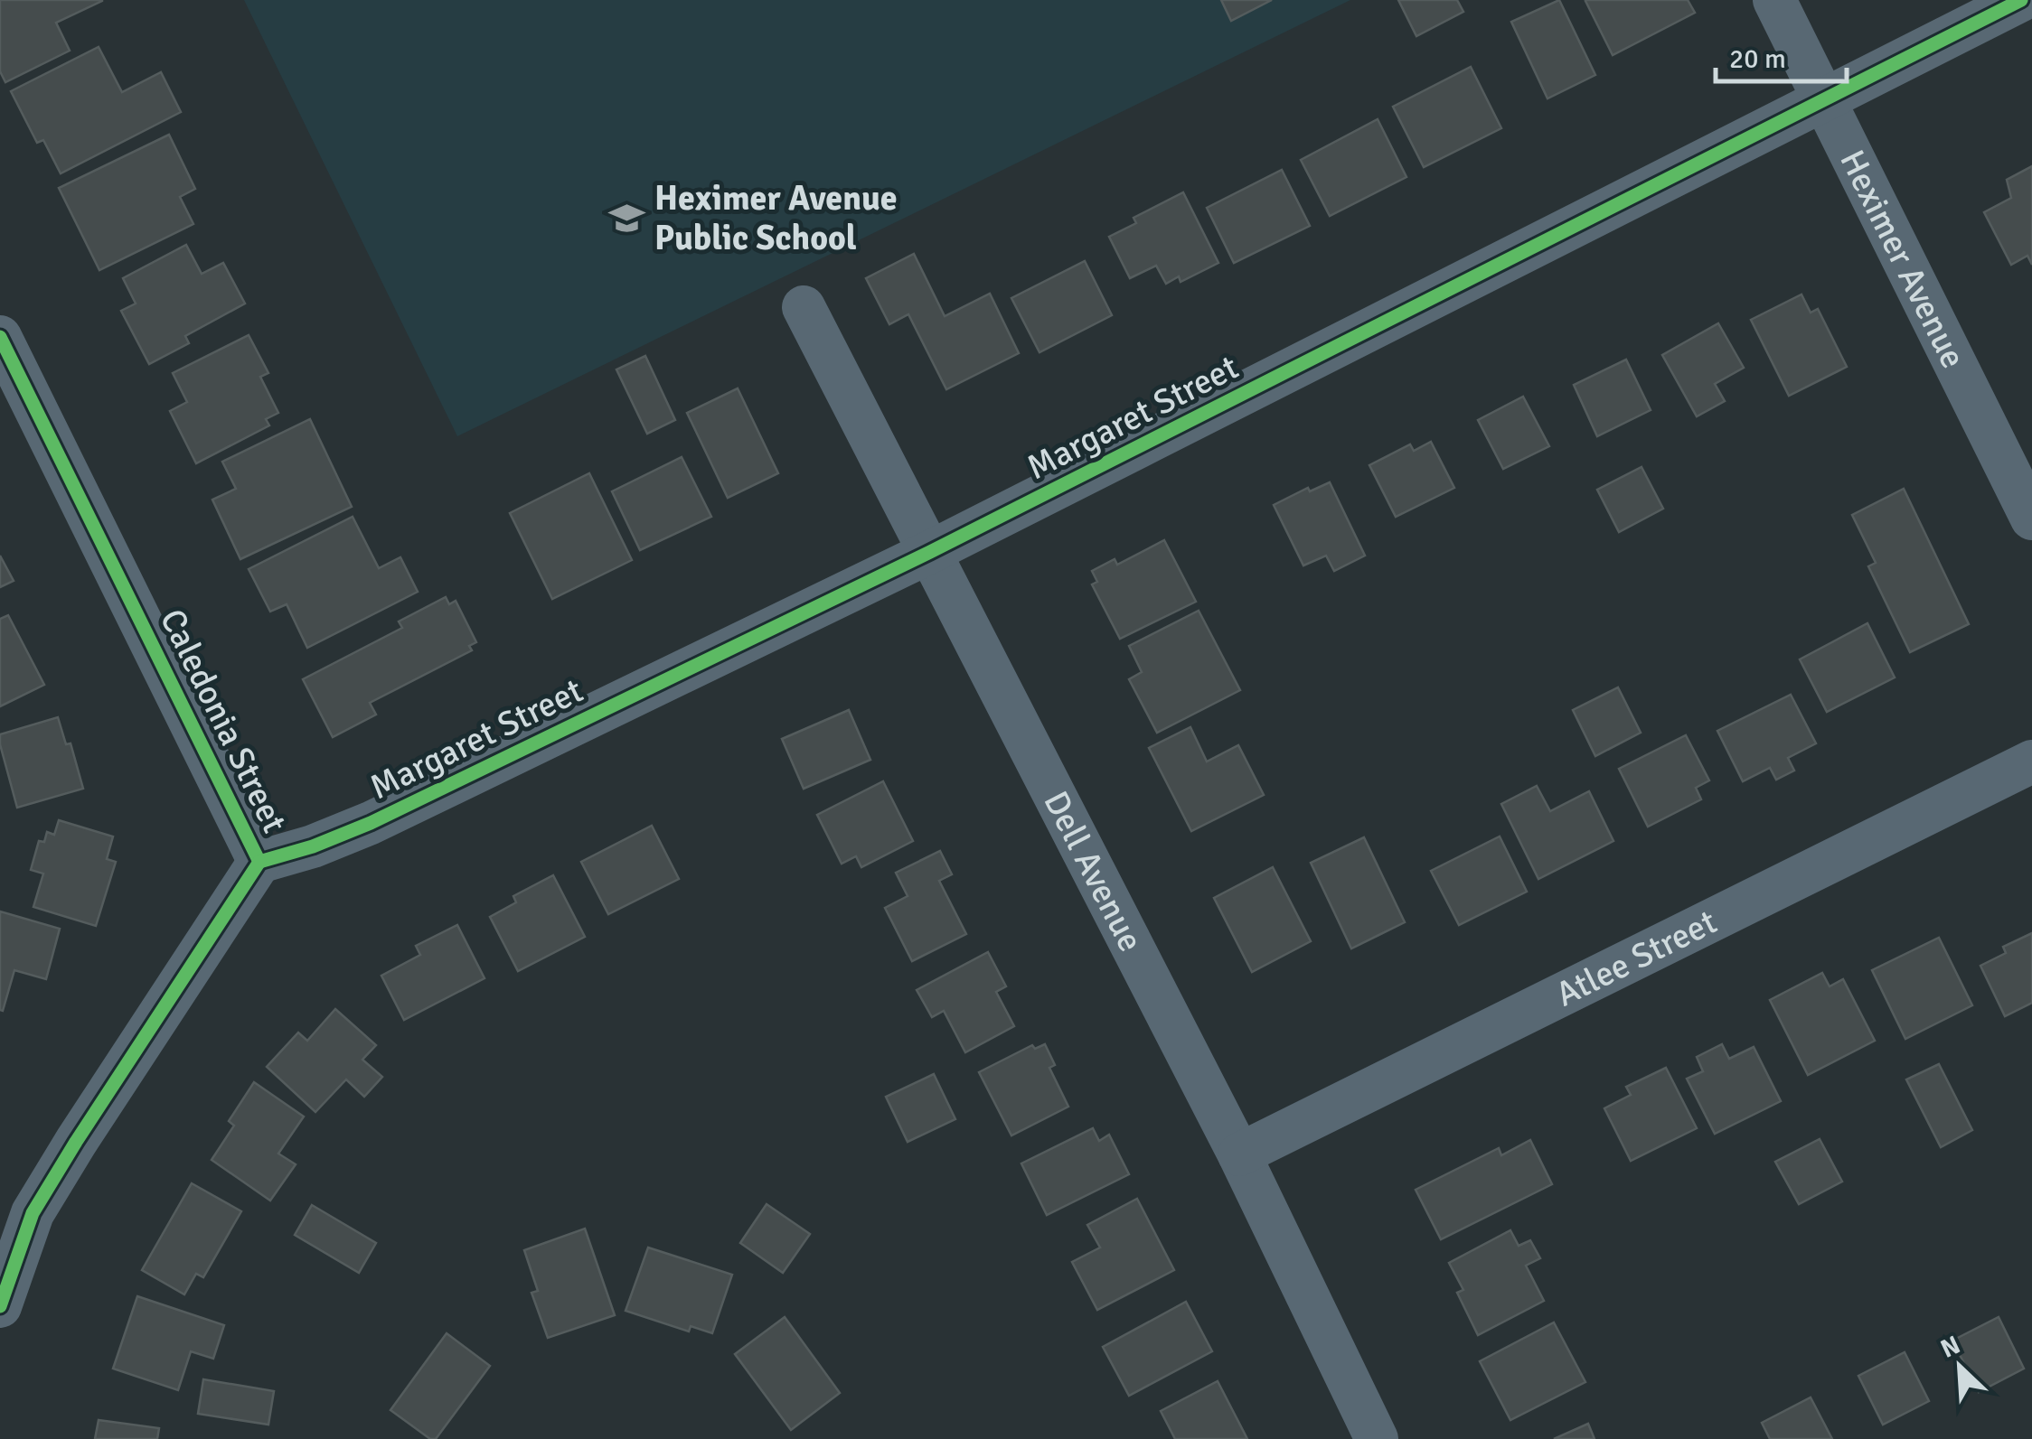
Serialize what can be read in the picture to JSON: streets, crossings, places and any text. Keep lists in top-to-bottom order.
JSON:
{
  "streets": {
    "street": [
      "Heximer Avenue",
      "Margaret Street",
      "Caledonia Street",
      "Dell Avenue",
      "Atlee Street"
    ]
  },
  "crossings": [
    ["Heximer Avenue", "Margaret Street"],
    ["Margaret Street", "Caledonia Street"],
    ["Margaret Street", "Dell Avenue"],
    ["Dell Avenue", "Atlee Street"]
  ],
  "places": {
    "school or university": ["Heximer Avenue Public School"]
  },
  "scale_bar": "20 m",
  "north": "top left"
}
